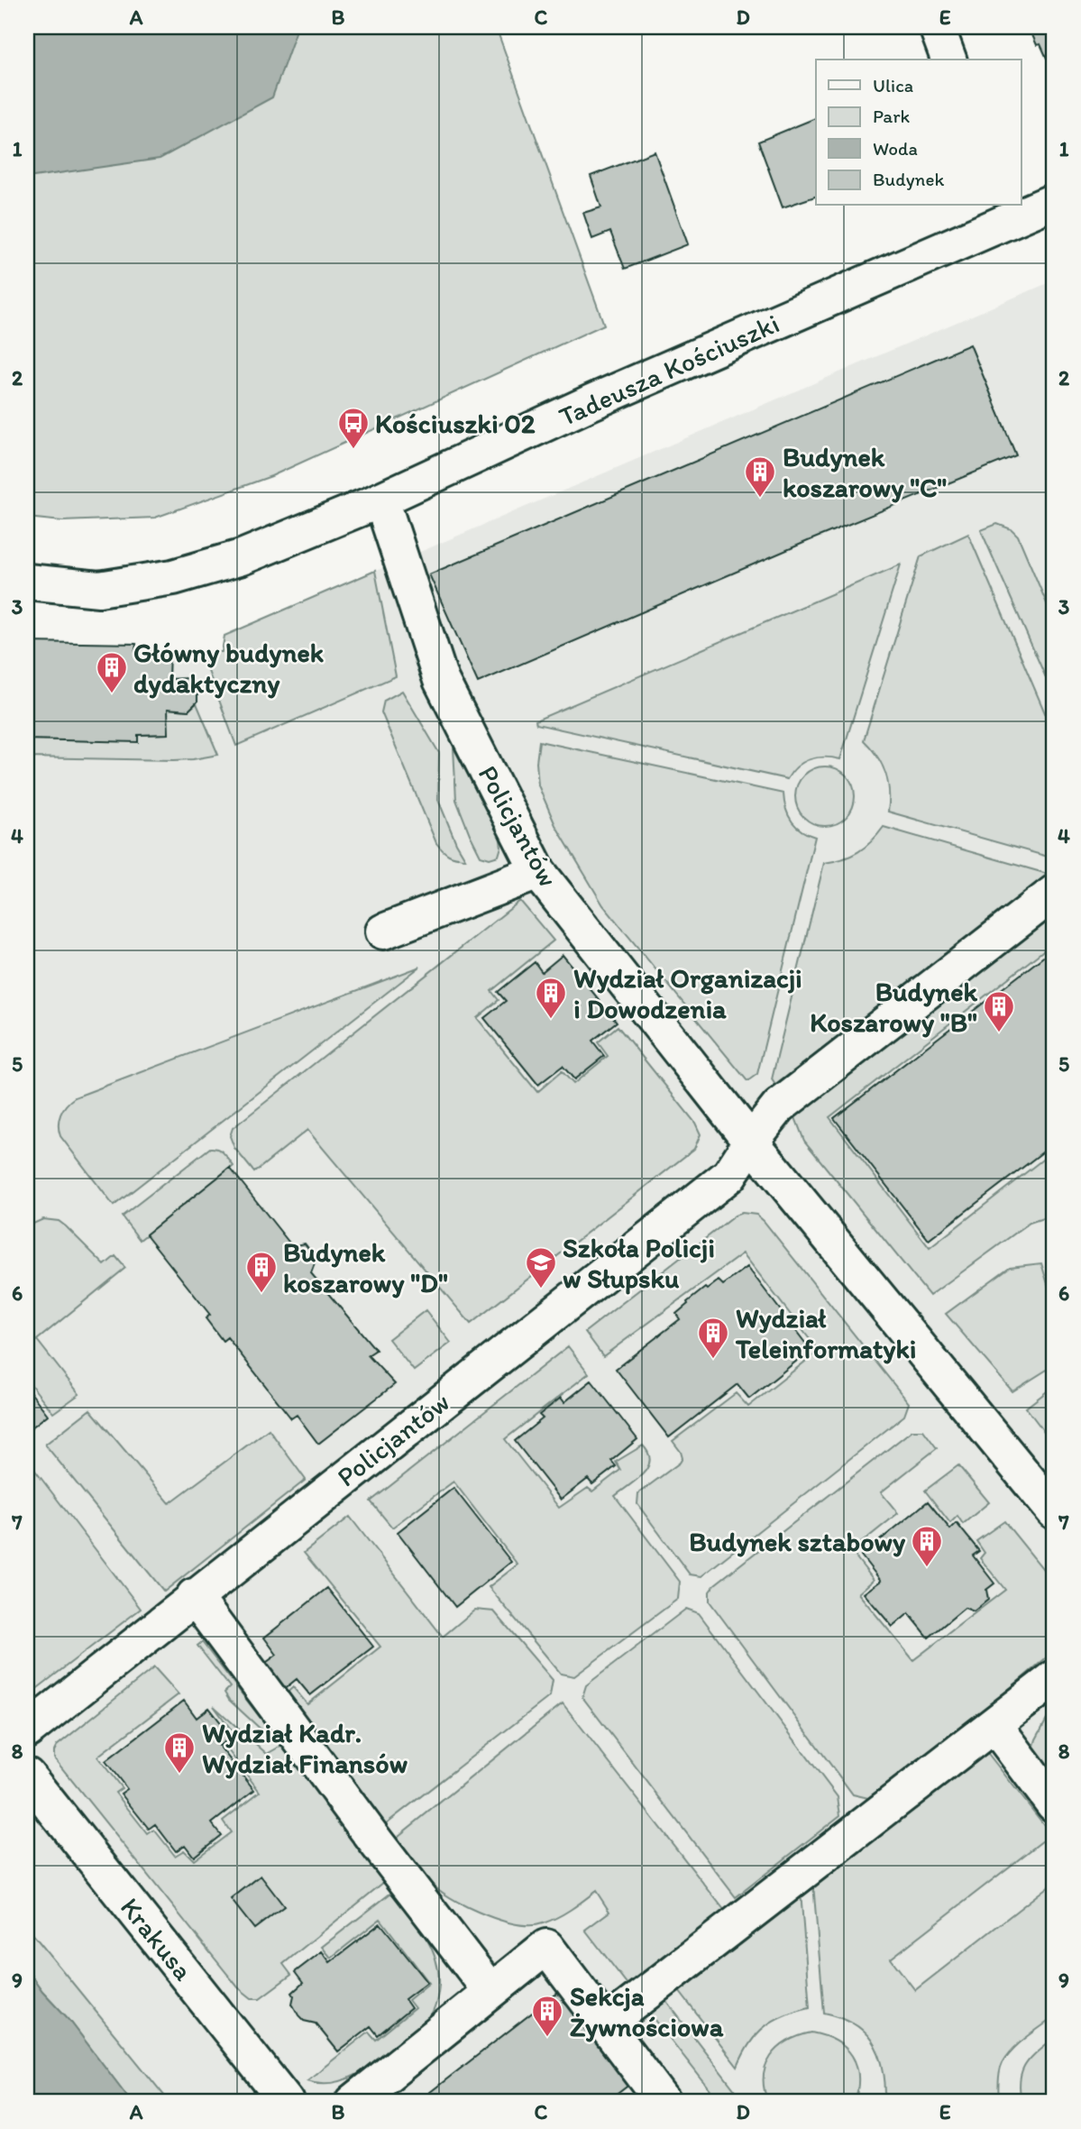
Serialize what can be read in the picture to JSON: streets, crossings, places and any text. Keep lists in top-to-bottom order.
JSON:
{
  "streets": {
    "street": ["Tadeusza Kościuszki", "Policjantów", "Krakusa"]
  },
  "crossings": [
    ["Tadeusza Kościuszki", "Policjantów"]
  ],
  "places": {
    "bus stop": ["Kościuszki 02"],
    "building": [
      "Budynek koszarowy \"C\"",
      "Główny budynek dydaktyczny",
      "Wydział Organizacji i Dowodzenia",
      "Budynek Koszarowy \"B\"",
      "Budynek koszarowy \"D\"",
      "Wydział Teleinformatyki",
      "Budynek sztabowy",
      "Wydział Kadr. Wydział Finansów",
      "Sekcja Żywnościowa"
    ],
    "school or university": ["Szkoła Policji w Słupsku"]
  },
  "legend": [
    "Ulica",
    "Park",
    "Woda",
    "Budynek"
  ],
  "grid": {
    "columns": [
      "A",
      "B",
      "C",
      "D",
      "E"
    ],
    "rows": [
      "1",
      "2",
      "3",
      "4",
      "5",
      "6",
      "7",
      "8",
      "9"
    ]
  }
}
